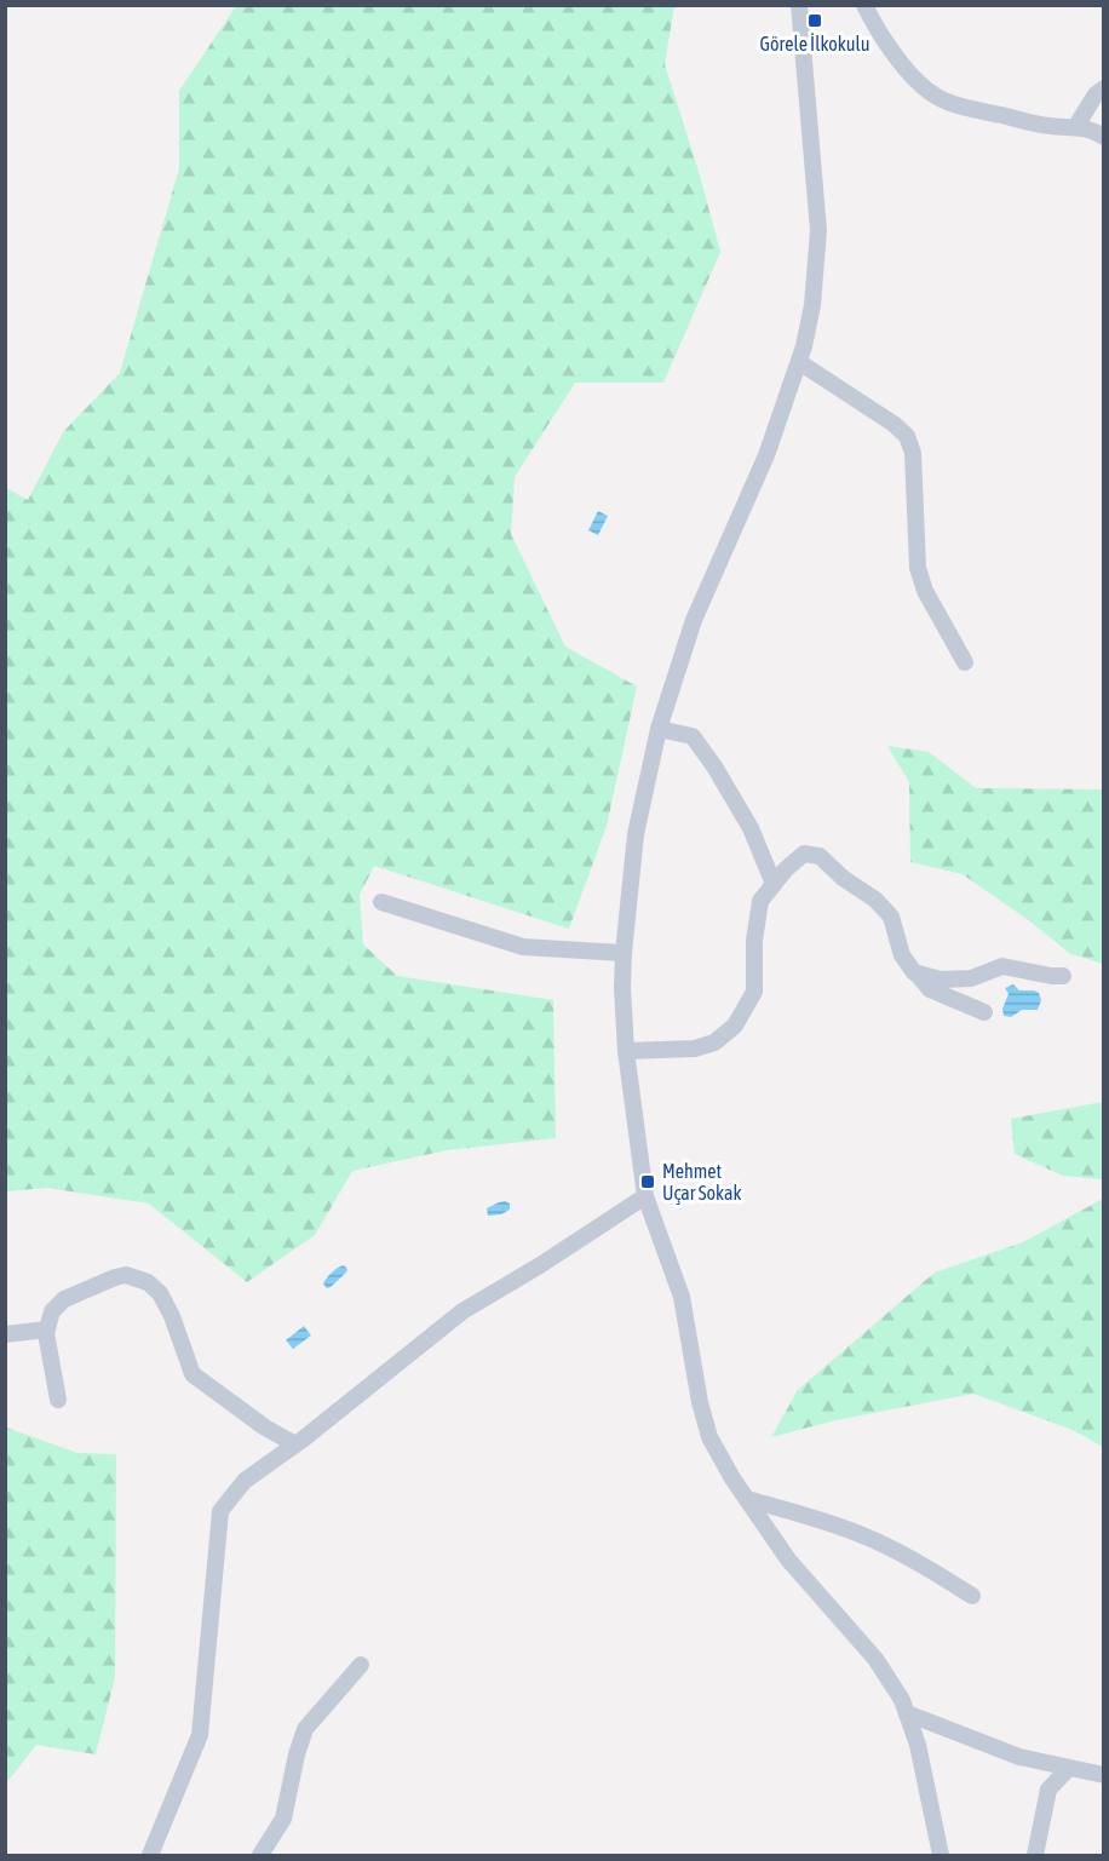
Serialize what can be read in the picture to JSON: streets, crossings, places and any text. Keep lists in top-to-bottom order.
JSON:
{
  "places": {
    "transit": ["Görele İlkokulu", "Mehmet Uçar Sokak"]
  }
}
